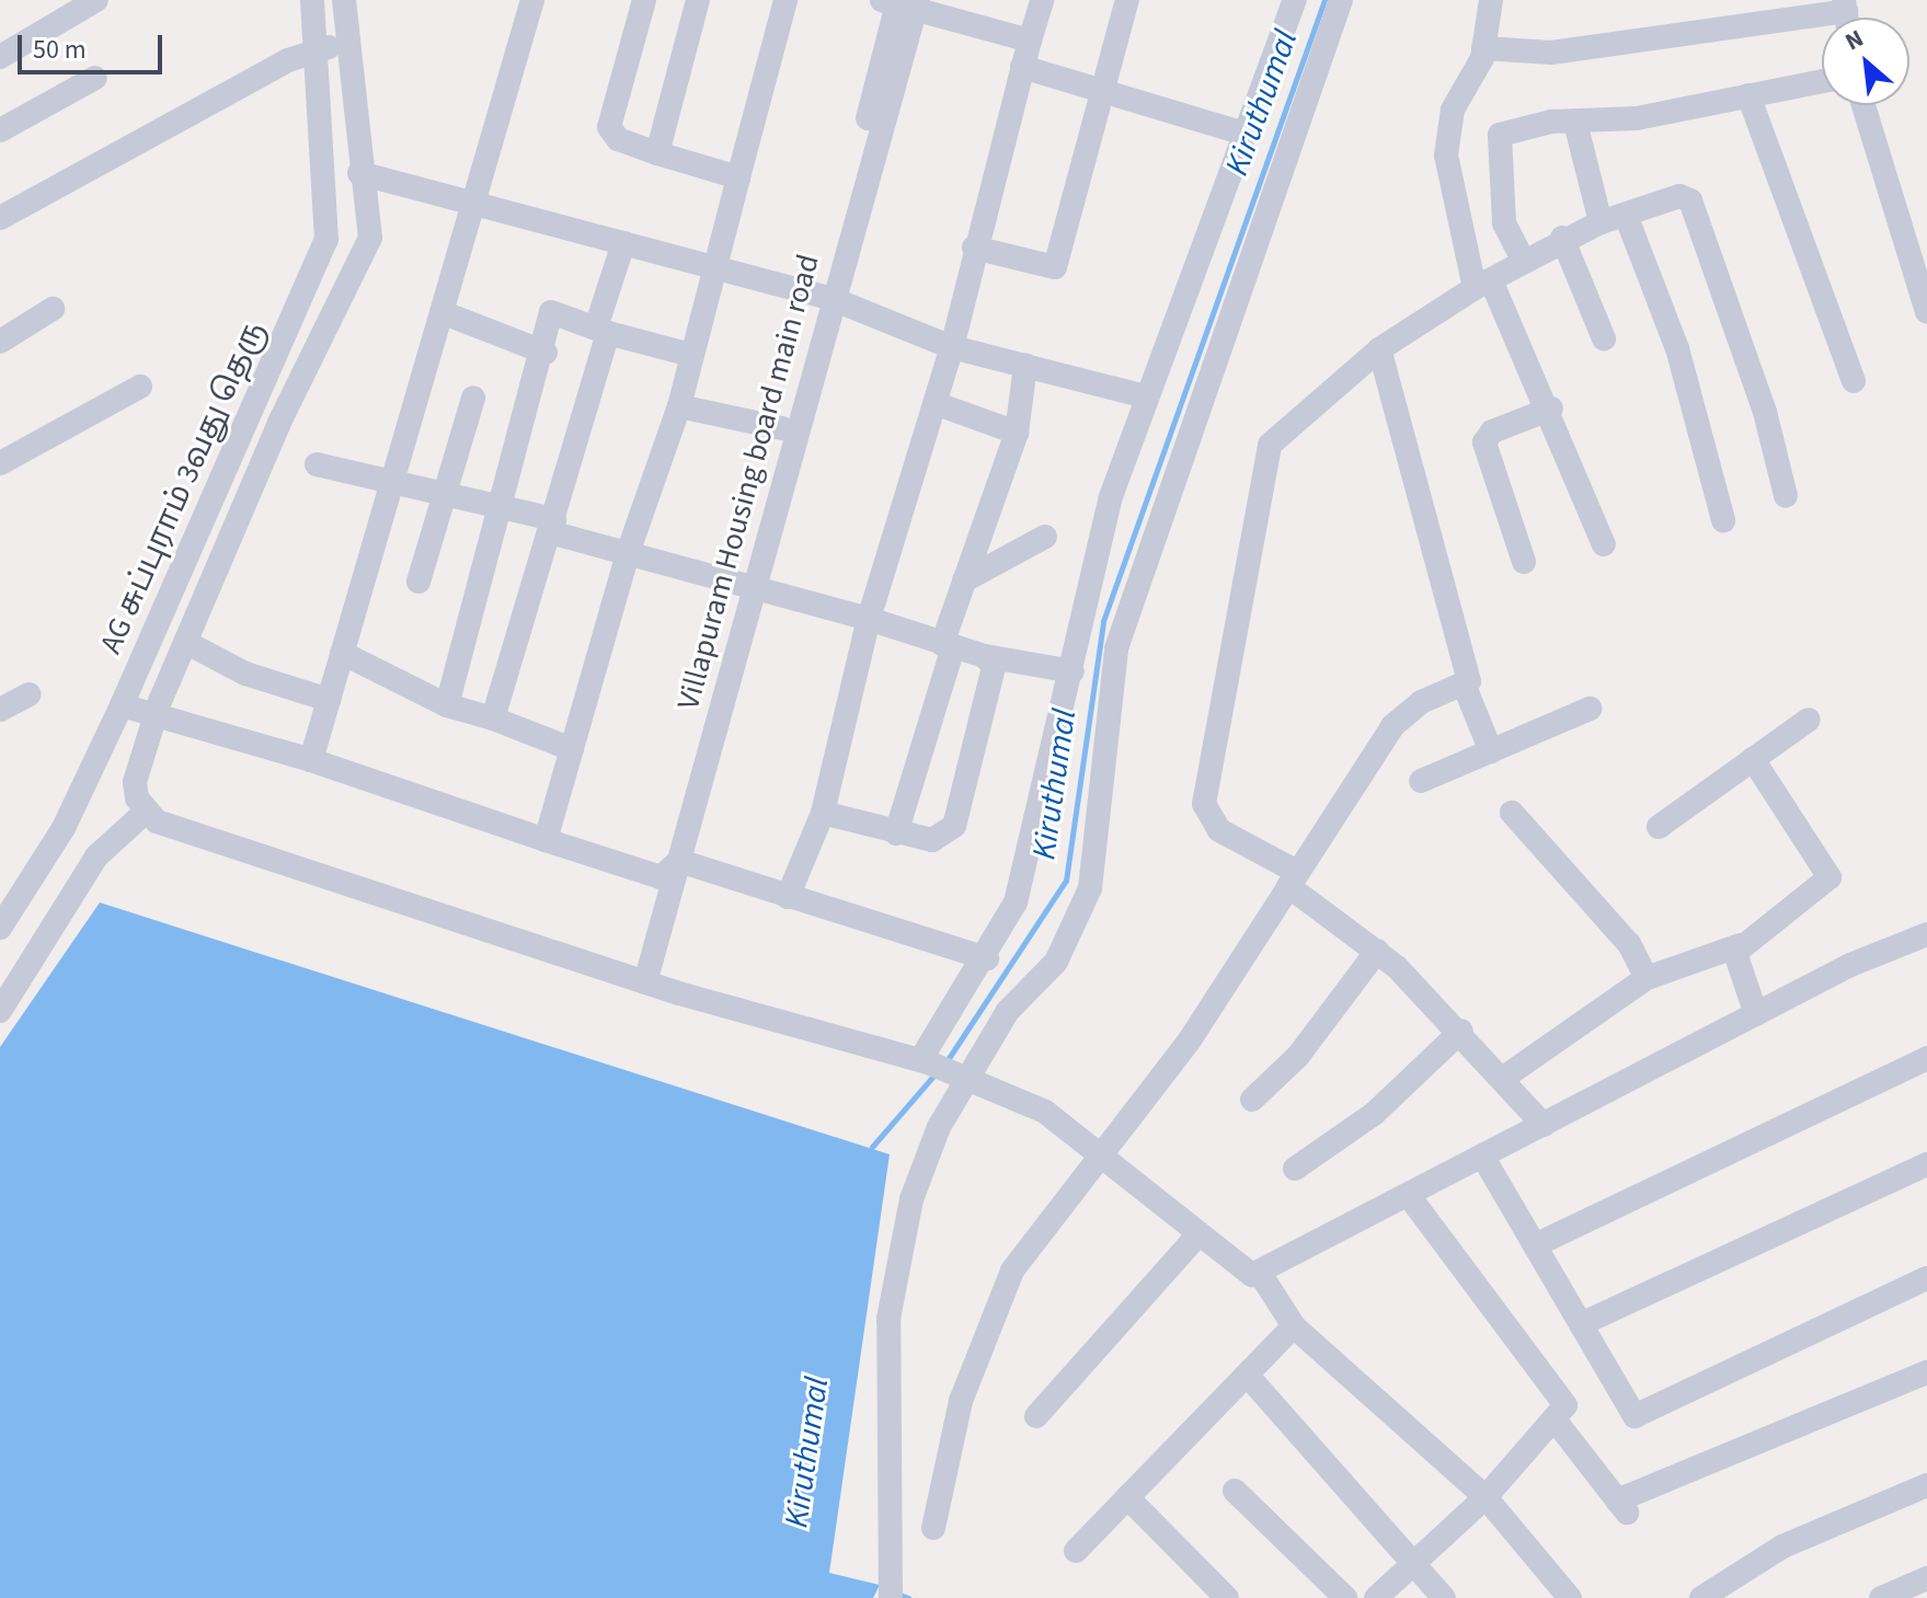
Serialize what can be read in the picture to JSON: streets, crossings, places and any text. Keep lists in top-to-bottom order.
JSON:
{
  "streets": {
    "street": ["Villapuram Housing board main road", "AG சுப்புராம் 3வது தெரு"]
  },
  "water": ["Kiruthumal"],
  "scale_bar": "50 m",
  "north": "top left"
}
